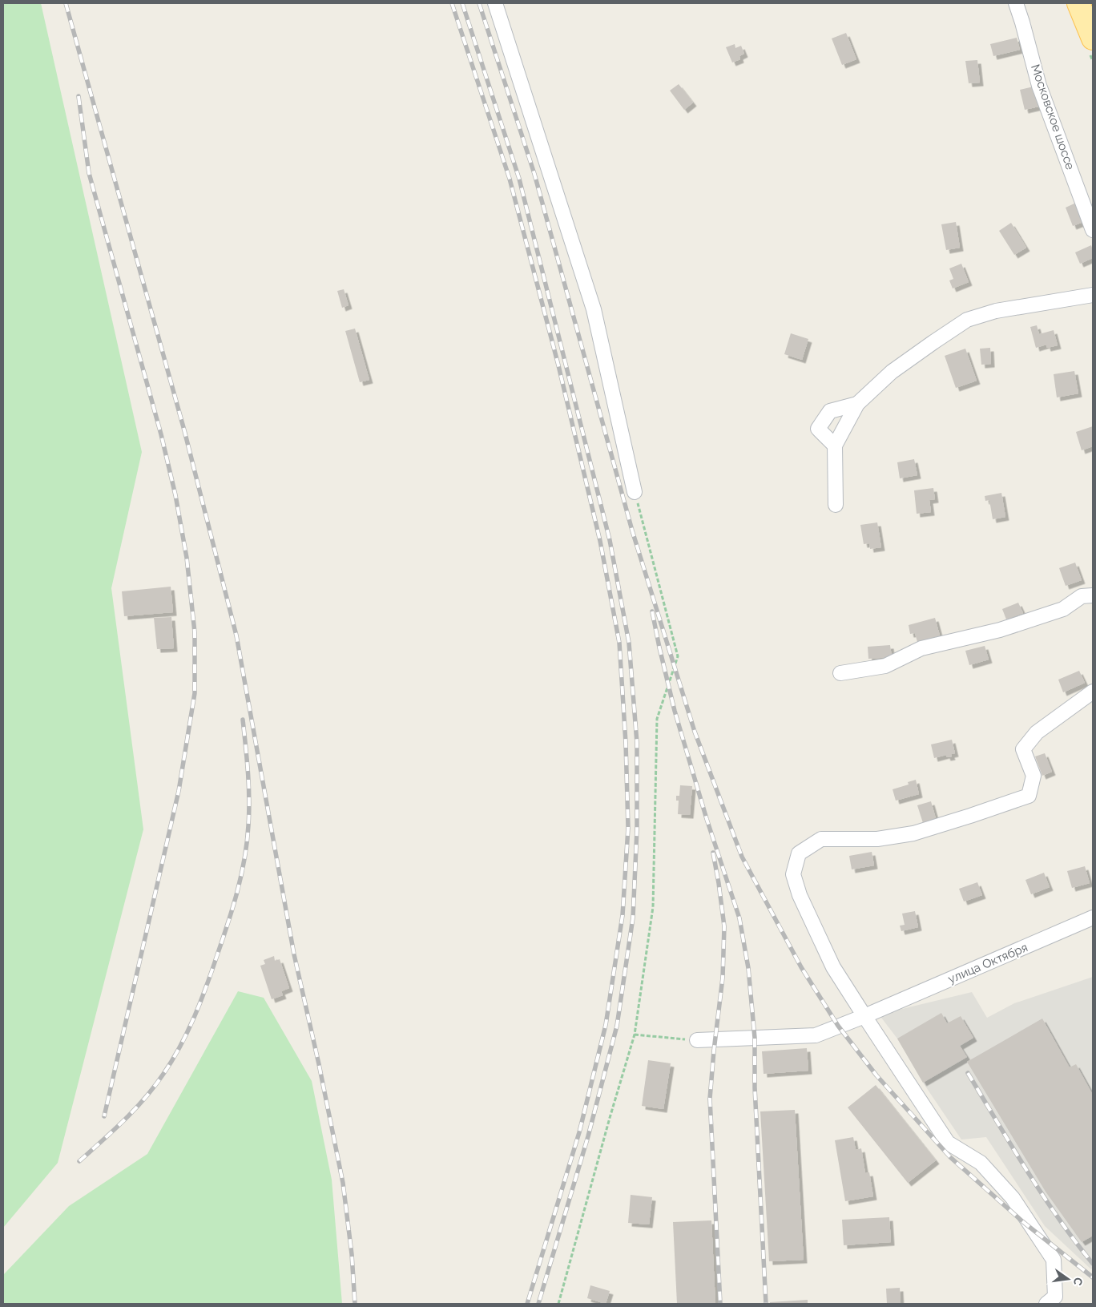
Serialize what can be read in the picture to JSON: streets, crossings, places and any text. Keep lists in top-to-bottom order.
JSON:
{
  "streets": {
    "street": ["Московское шоссе", "улица Октября"]
  },
  "north": "right"
}
